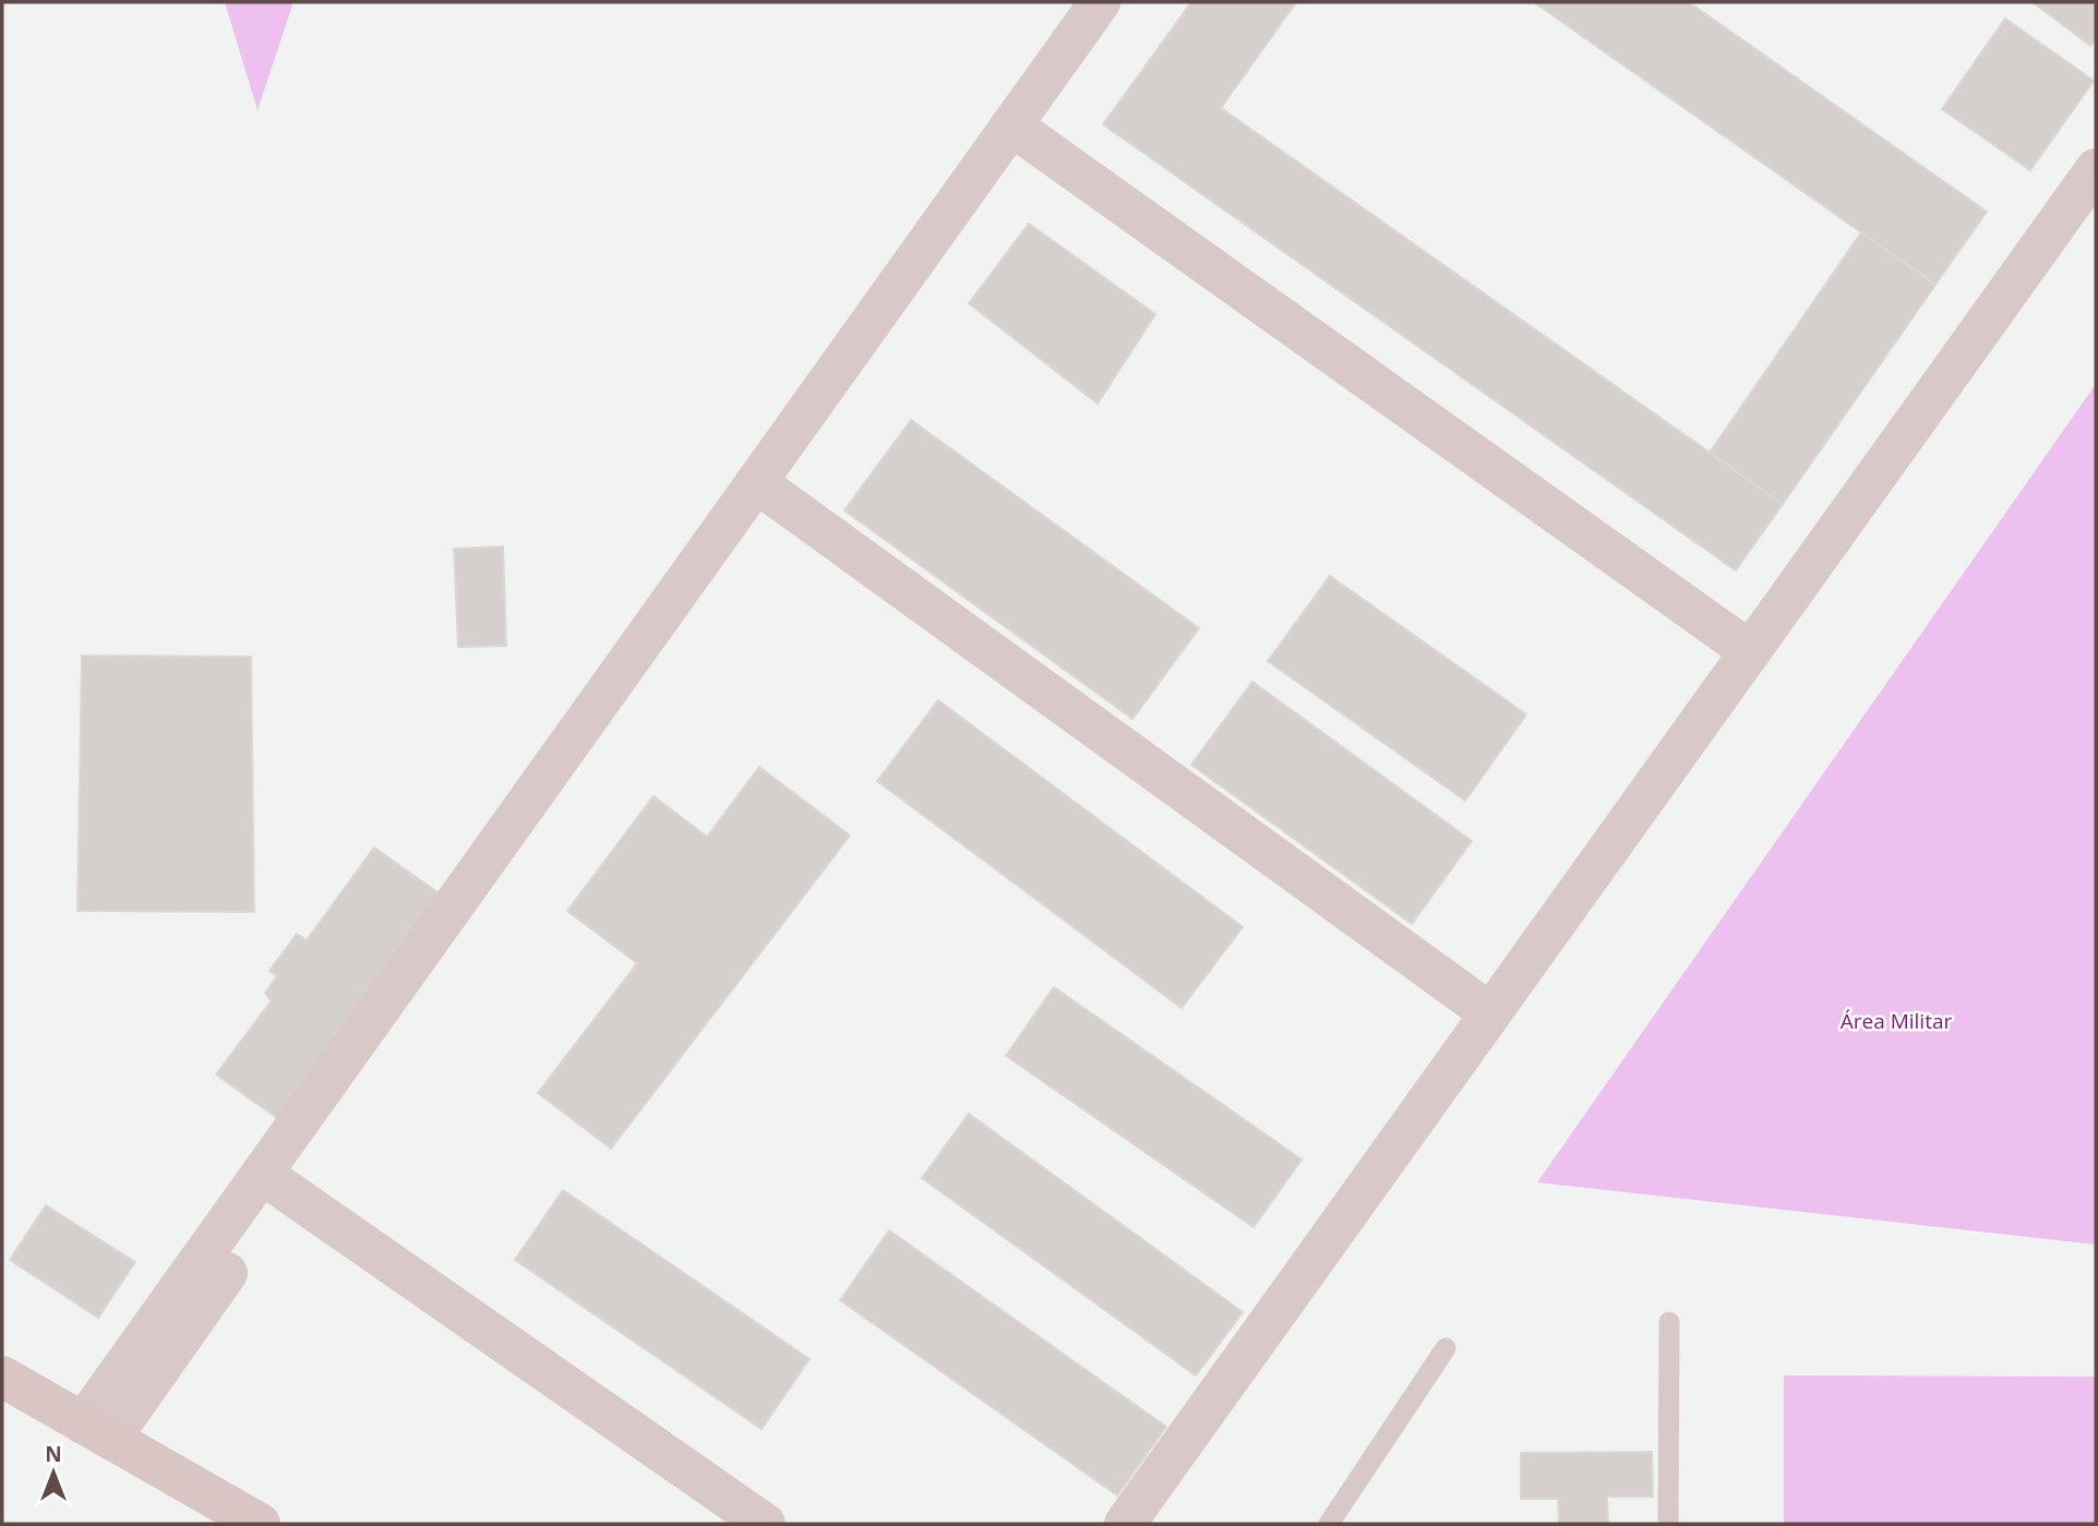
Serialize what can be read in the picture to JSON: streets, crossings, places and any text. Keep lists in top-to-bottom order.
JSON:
{
  "parks": ["Área Militar"],
  "north": "top"
}
